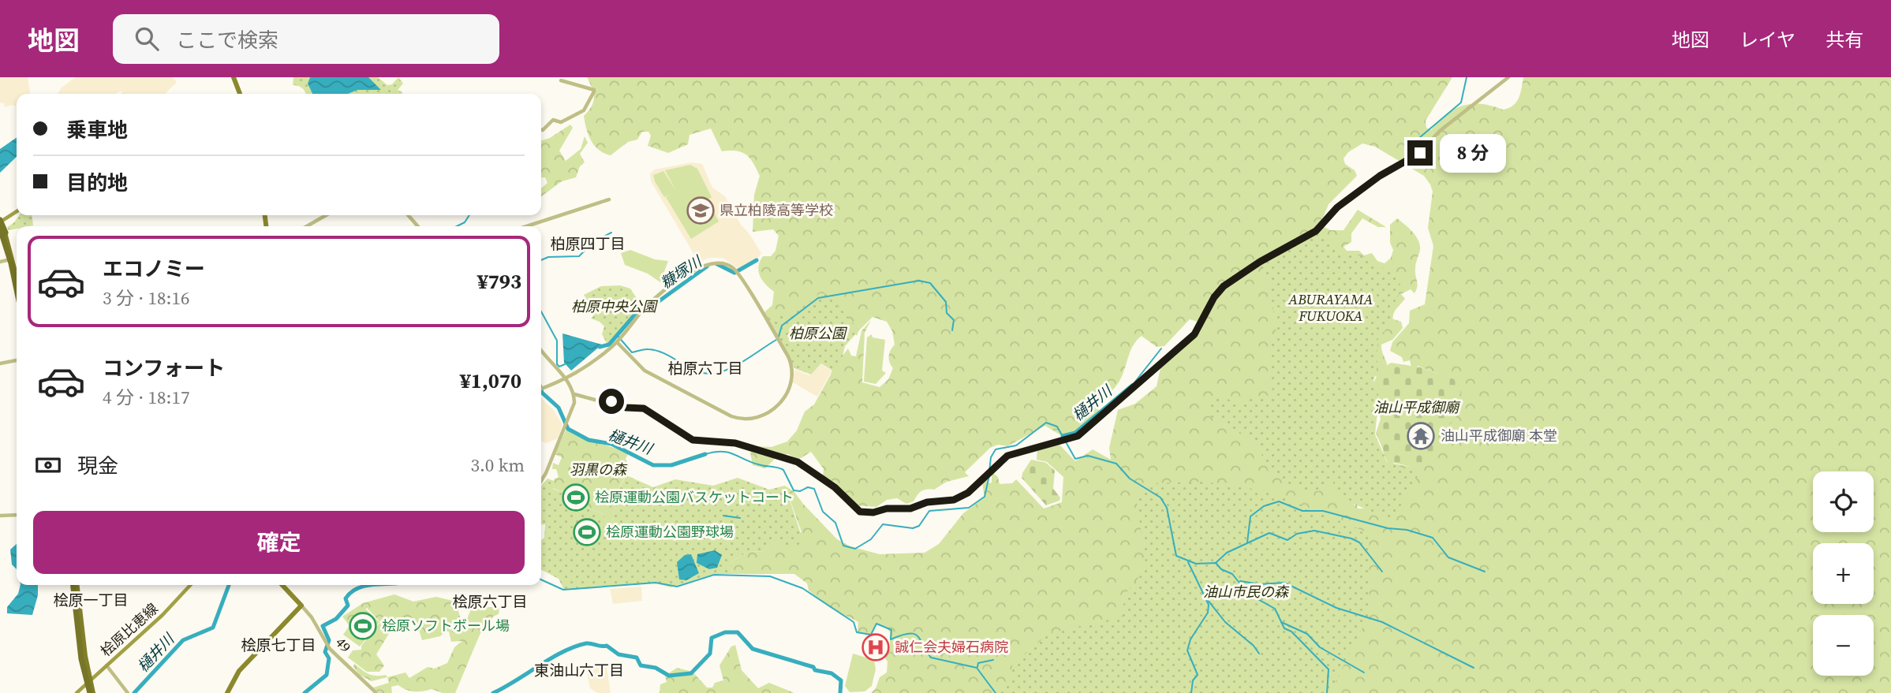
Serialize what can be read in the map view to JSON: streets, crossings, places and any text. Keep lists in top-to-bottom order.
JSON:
{
  "streets": {
    "main road": ["桧原比恵線", "49"]
  },
  "districts": [
    "柏原四丁目",
    "柏原六丁目",
    "桧原一丁目",
    "桧原六丁目",
    "桧原七丁目",
    "東油山六丁目"
  ],
  "water": ["糠塚川", "樋井川"],
  "parks": [
    "ABURAYAMA FUKUOKA",
    "柏原中央公園",
    "柏原公園",
    "油山平成御廟",
    "羽黒の森",
    "油山市民の森"
  ],
  "places": {
    "school or university": ["県立柏陵高等学校"],
    "temple": ["油山平成御廟 本堂"],
    "sports": ["桧原運動公園バスケットコート", "桧原運動公園野球場", "桧原ソフトボール場"],
    "hospital": ["誠仁会夫婦石病院"]
  },
  "page": {
    "header": "地図",
    "search": "ここで検索",
    "nav": ["地図", "レイヤ", "共有"],
    "banner": ["乗車地", "目的地"],
    "bubble": "8 分",
    "list": [
      {
        "name": "エコノミー",
        "note": "3 分 · 18:16",
        "value": "¥793"
      },
      {
        "name": "コンフォート",
        "note": "4 分 · 18:17",
        "value": "¥1,070"
      }
    ],
    "pay": ["現金", "3.0 km"],
    "map_buttons": ["+", "−"],
    "buttons": "確定"
  }
}
